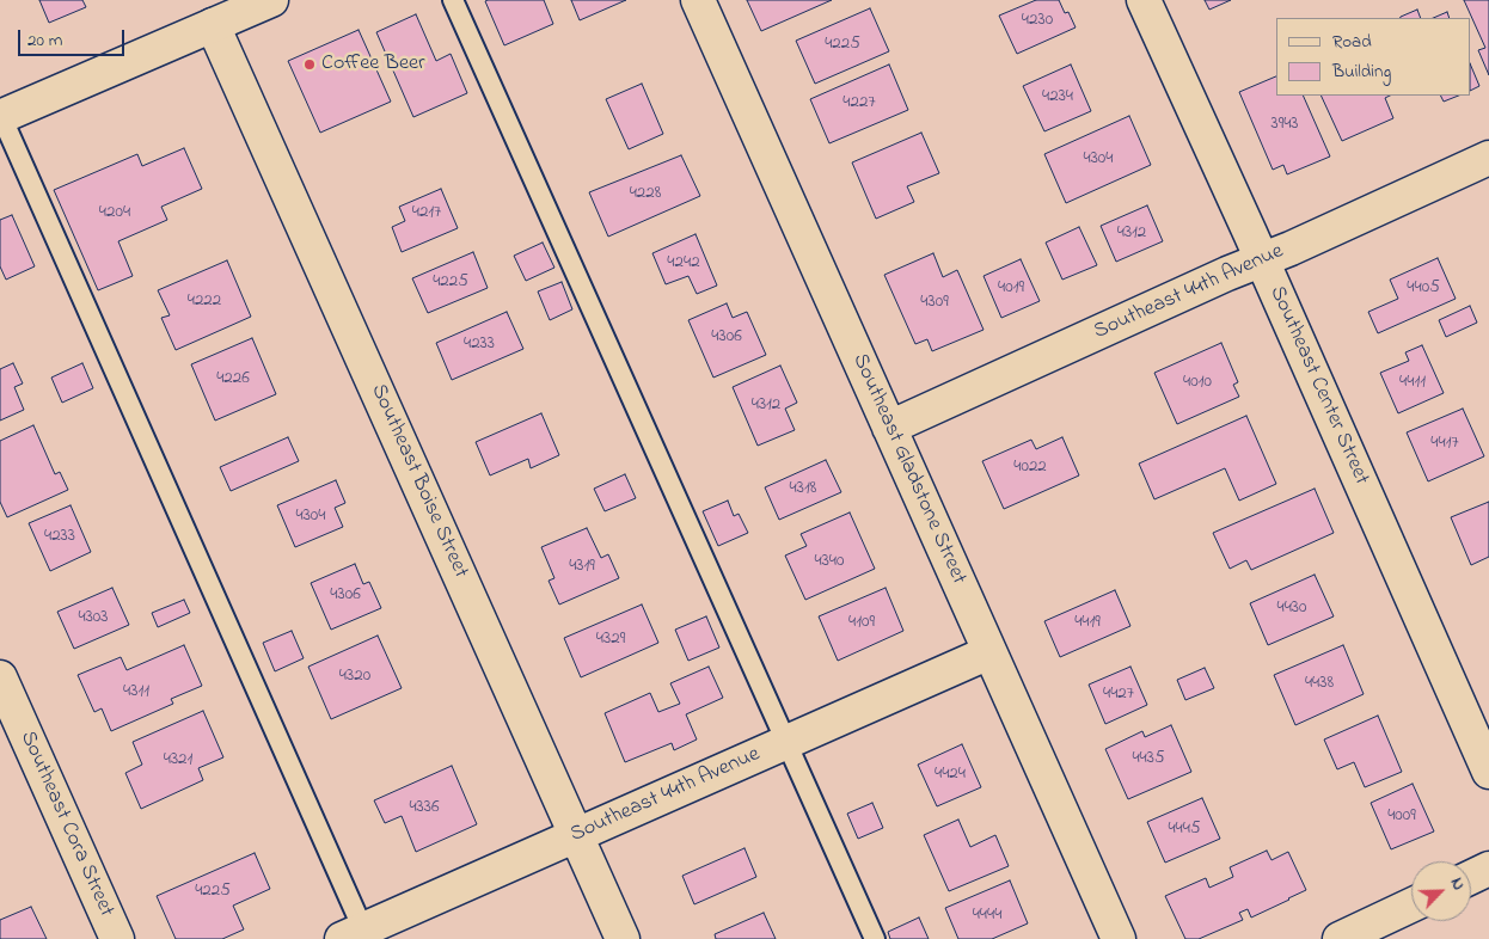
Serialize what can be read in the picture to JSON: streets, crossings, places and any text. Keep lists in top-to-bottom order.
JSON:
{
  "streets": {
    "street": [
      "Southeast 44th Avenue",
      "Southeast Center Street",
      "Southeast Gladstone Street",
      "Southeast Boise Street",
      "Southeast Cora Street"
    ]
  },
  "crossings": [
    ["Southeast 44th Avenue", "Southeast Center Street"],
    ["Southeast 44th Avenue", "Southeast Gladstone Street"],
    ["Southeast 44th Avenue", "Southeast Boise Street"]
  ],
  "places": ["Coffee Beer"],
  "house_numbers": [
    "4230",
    "4225",
    "4234",
    "4227",
    "3943",
    "4304",
    "4228",
    "4204",
    "4217",
    "4312",
    "4242",
    "4225",
    "4019",
    "4405",
    "4222",
    "4309",
    "4306",
    "4233",
    "4226",
    "4010",
    "4411",
    "4312",
    "4417",
    "4022",
    "4318",
    "4304",
    "4233",
    "4340",
    "4319",
    "4306",
    "4430",
    "4303",
    "4109",
    "4419",
    "4329",
    "4320",
    "4438",
    "4311",
    "4427",
    "4435",
    "4321",
    "4424",
    "4336",
    "4009",
    "4445",
    "4225",
    "4444"
  ],
  "legend": ["Road", "Building"],
  "scale_bar": "20 m",
  "north": "top right"
}
